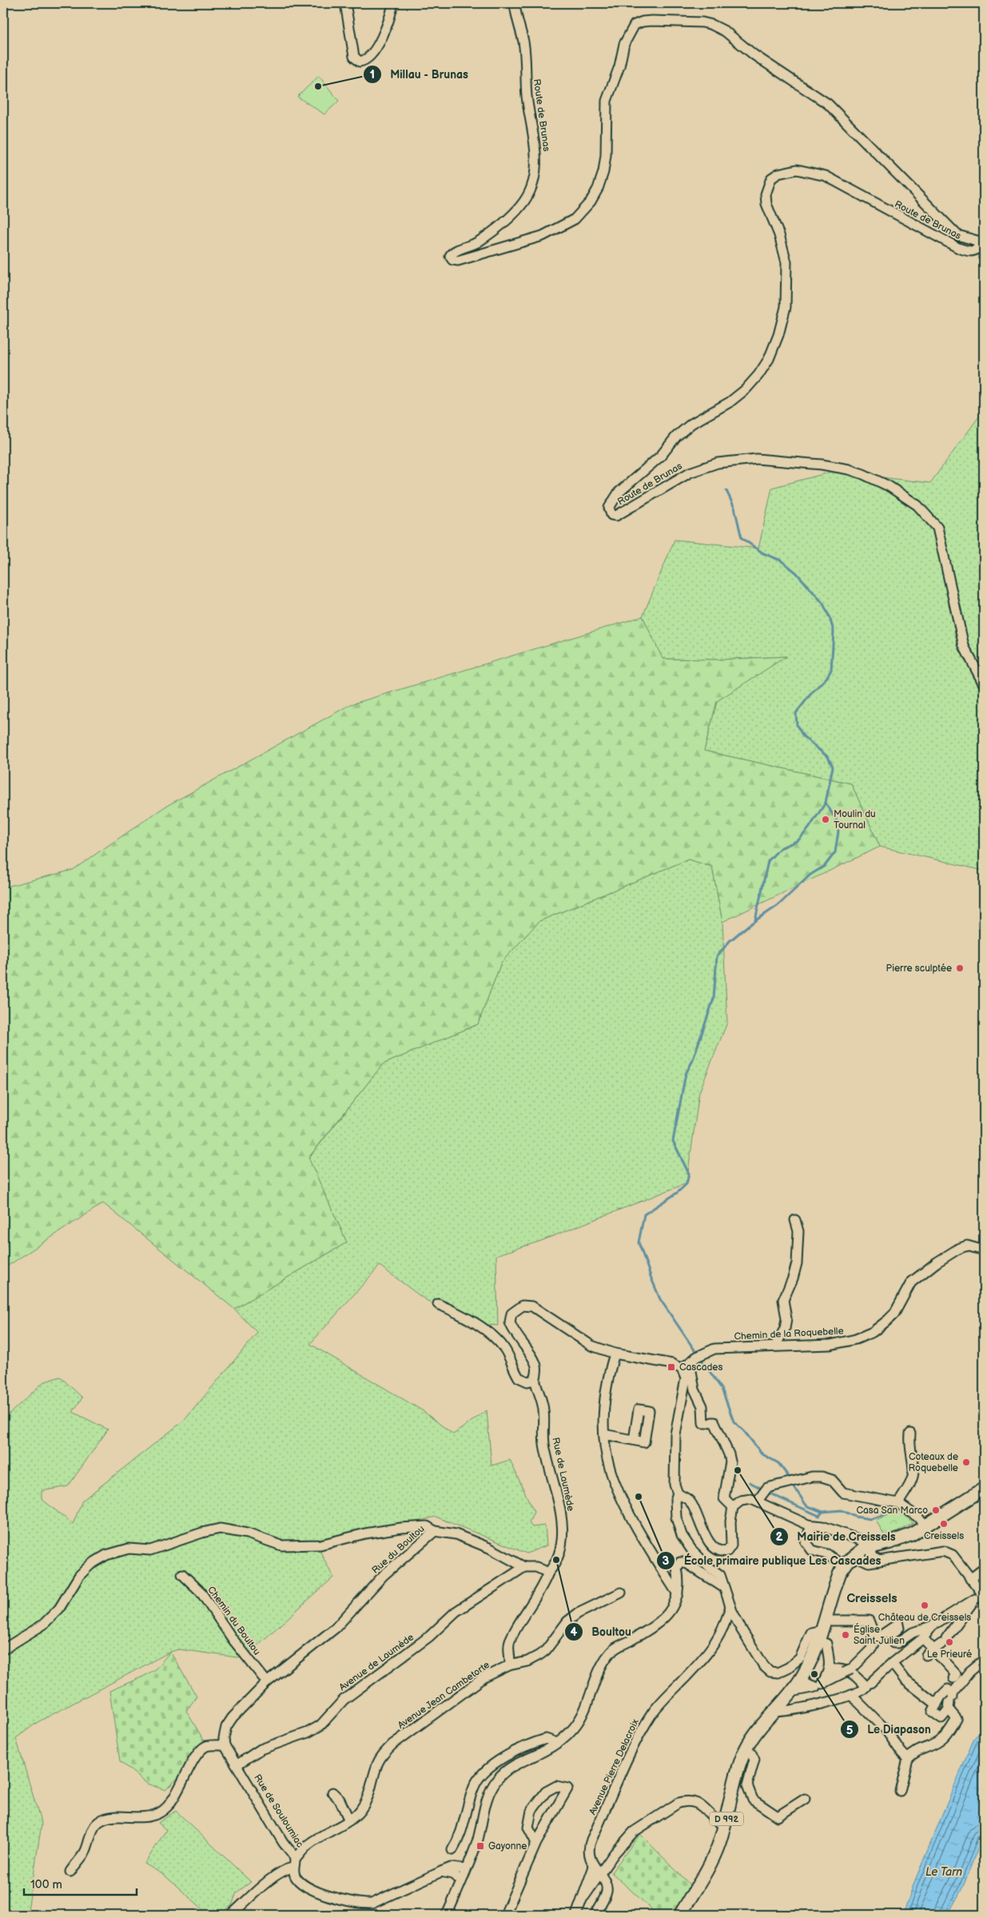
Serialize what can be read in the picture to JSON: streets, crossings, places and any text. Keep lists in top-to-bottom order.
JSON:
{
  "streets": {
    "main road": ["D 992"],
    "street": [
      "Route de Brunas",
      "Chemin de la Roquebelle",
      "Rue de Laumède",
      "Rue du Boultou",
      "Chemin du Boultou",
      "Avenue de Laumède",
      "Avenue Jean Cambetorte",
      "Avenue Pierre Delacroix",
      "Rue de Souloumiac"
    ]
  },
  "crossings": [
    ["Rue de Laumède", "Rue du Boultou"],
    ["Rue du Boultou", "Chemin du Boultou"],
    ["Rue du Boultou", "Avenue de Laumède"],
    ["Rue du Boultou", "Rue de Souloumiac"],
    ["Avenue de Laumède", "Rue de Souloumiac"],
    ["Avenue Jean Cambetorte", "Rue de Souloumiac"]
  ],
  "districts": ["Creissels"],
  "water": ["Le Tarn"],
  "places": {
    "other": [
      "Millau - Brunas",
      "Moulin du Tournal",
      "Pierre sculptée",
      "Coteaux de Roquebelle",
      "Mairie de Creissels",
      "École primaire publique Les Cascades",
      "Casa San Marco",
      "Creissels",
      "Boultou",
      "Château de Creissels",
      "Église Saint-Julien",
      "Le Prieuré",
      "Le Diapason"
    ],
    "transit": ["Cascades", "Gayonne"]
  },
  "scale_bar": "100 m"
}
